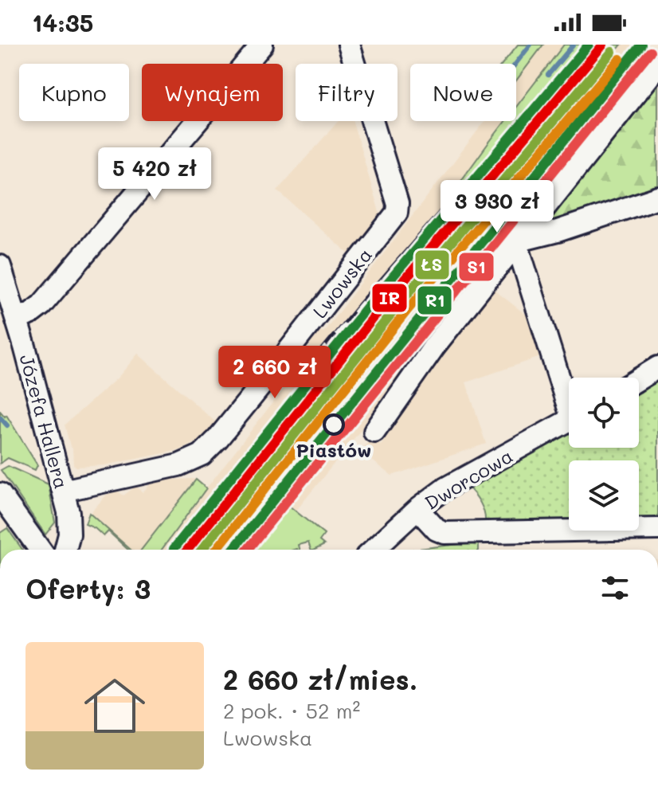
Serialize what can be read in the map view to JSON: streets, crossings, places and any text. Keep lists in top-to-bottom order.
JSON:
{
  "streets": {
    "street": ["Lwowska", "Józefa Hallera", "Dworcowa"]
  },
  "crossings": [
    ["Lwowska", "Józefa Hallera"]
  ],
  "places": ["Piastów"],
  "lines": [
    "transit line R1",
    "transit line IR",
    "transit line S1",
    "transit line ŁS"
  ],
  "page": {
    "status": "14:35",
    "chip": [
      "Kupno",
      "Wynajem",
      "Filtry",
      "Nowe"
    ],
    "price": ["5 420 zł", "3 930 zł", "2 660 zł"],
    "heading": "Oferty: 3",
    "list": [
      {
        "name": "2 660 zł/mies.",
        "note": "2 pok. · 52 m² · Lwowska"
      }
    ]
  }
}
